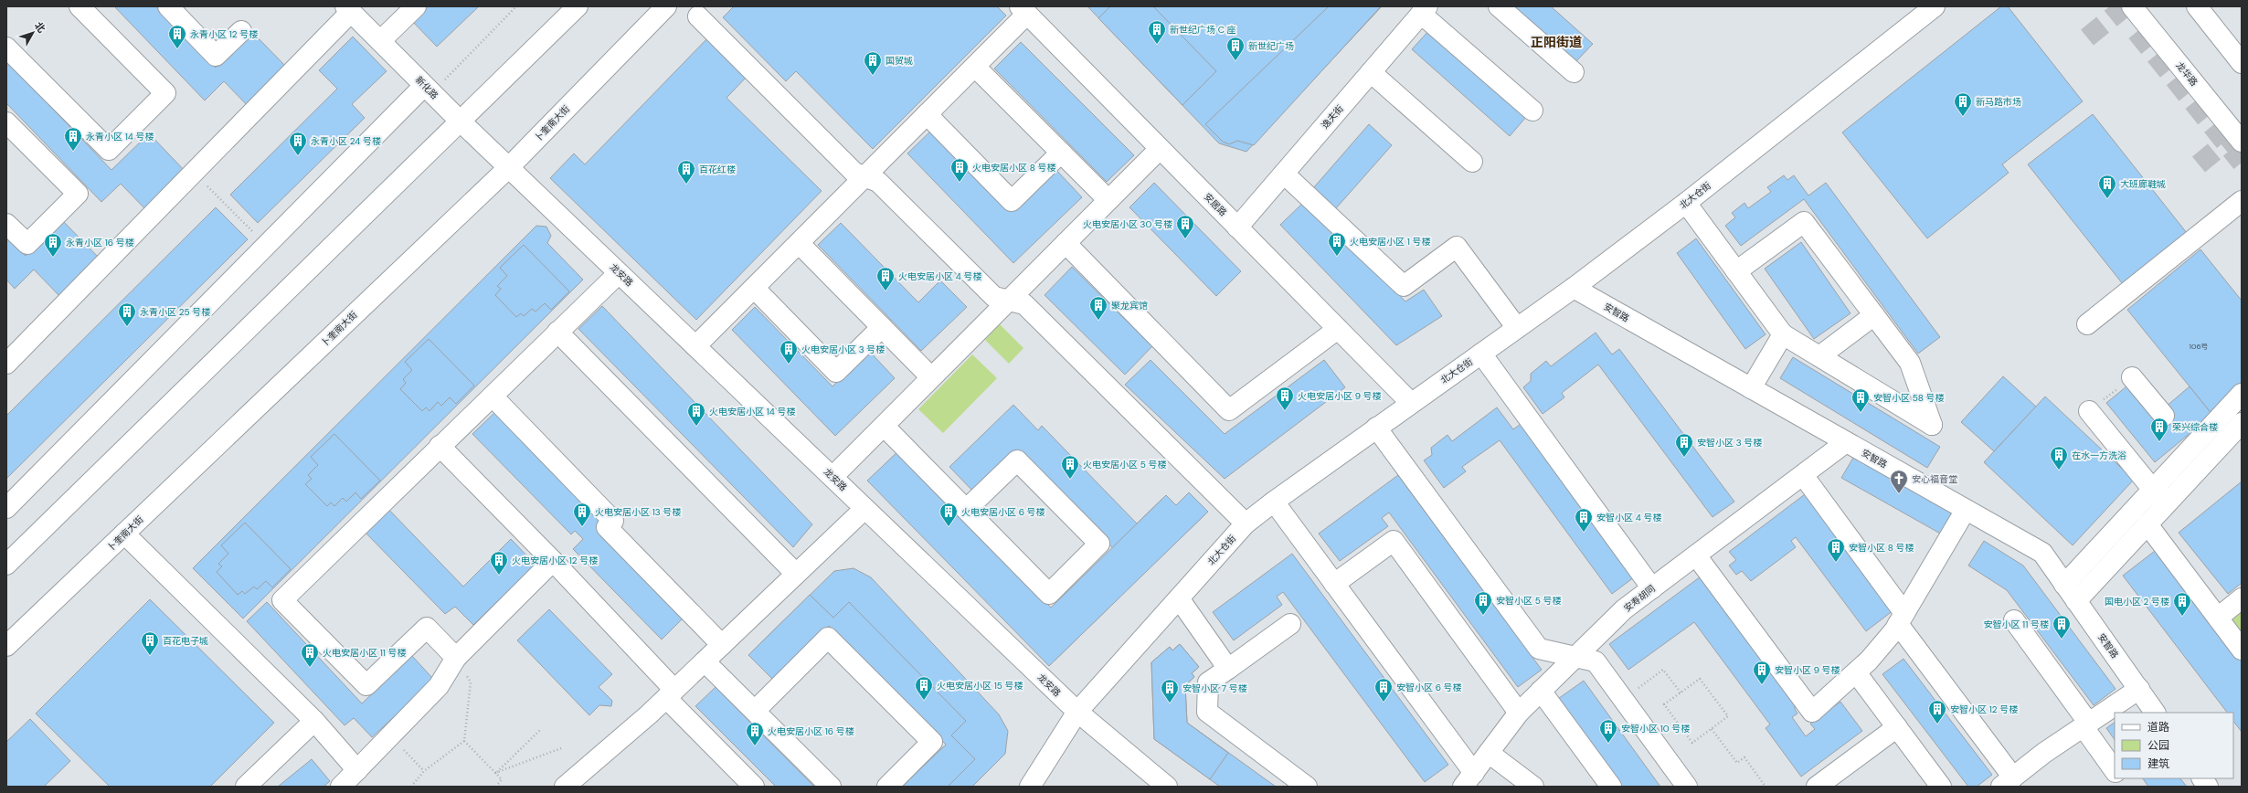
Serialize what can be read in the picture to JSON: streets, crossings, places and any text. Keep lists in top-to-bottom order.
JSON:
{
  "streets": {
    "street": [
      "龙华路",
      "新化路",
      "逸夫街",
      "卜奎南大街",
      "北大仓街",
      "安居路",
      "龙安路",
      "安智路",
      "安寿胡同"
    ]
  },
  "crossings": [
    ["新化路", "卜奎南大街"],
    ["新化路", "龙安路"],
    ["逸夫街", "安居路"],
    ["卜奎南大街", "龙安路"],
    ["北大仓街", "安居路"],
    ["北大仓街", "龙安路"],
    ["北大仓街", "安智路"],
    ["安智路", "安寿胡同"]
  ],
  "districts": ["正阳街道"],
  "places": {
    "building": [
      "新世纪广场 C 座",
      "永青小区 12 号楼",
      "新世纪广场",
      "国贸城",
      "新马路市场",
      "永青小区 14 号楼",
      "永青小区 24 号楼",
      "火电安居小区 8 号楼",
      "百花红楼",
      "大班廊鞋城",
      "火电安居小区 30 号楼",
      "火电安居小区 1 号楼",
      "永青小区 16 号楼",
      "火电安居小区 4 号楼",
      "聚龙宾馆",
      "永青小区 25 号楼",
      "火电安居小区 3 号楼",
      "火电安居小区 9 号楼",
      "安智小区 58 号楼",
      "火电安居小区 14 号楼",
      "荣兴综合楼",
      "安智小区 3 号楼",
      "在水一方洗浴",
      "火电安居小区 5 号楼",
      "火电安居小区 13 号楼",
      "火电安居小区 6 号楼",
      "安智小区 4 号楼",
      "安智小区 8 号楼",
      "火电安居小区 12 号楼",
      "安智小区 5 号楼",
      "国电小区 2 号楼",
      "安智小区 11 号楼",
      "百花电子城",
      "火电安居小区 11 号楼",
      "安智小区 9 号楼",
      "火电安居小区 15 号楼",
      "安智小区 6 号楼",
      "安智小区 7 号楼",
      "安智小区 12 号楼",
      "安智小区 10 号楼",
      "火电安居小区 16 号楼"
    ],
    "church": ["安心福音堂"]
  },
  "house_numbers": ["106号"],
  "legend": ["道路", "公园", "建筑"],
  "north": "top right"
}
